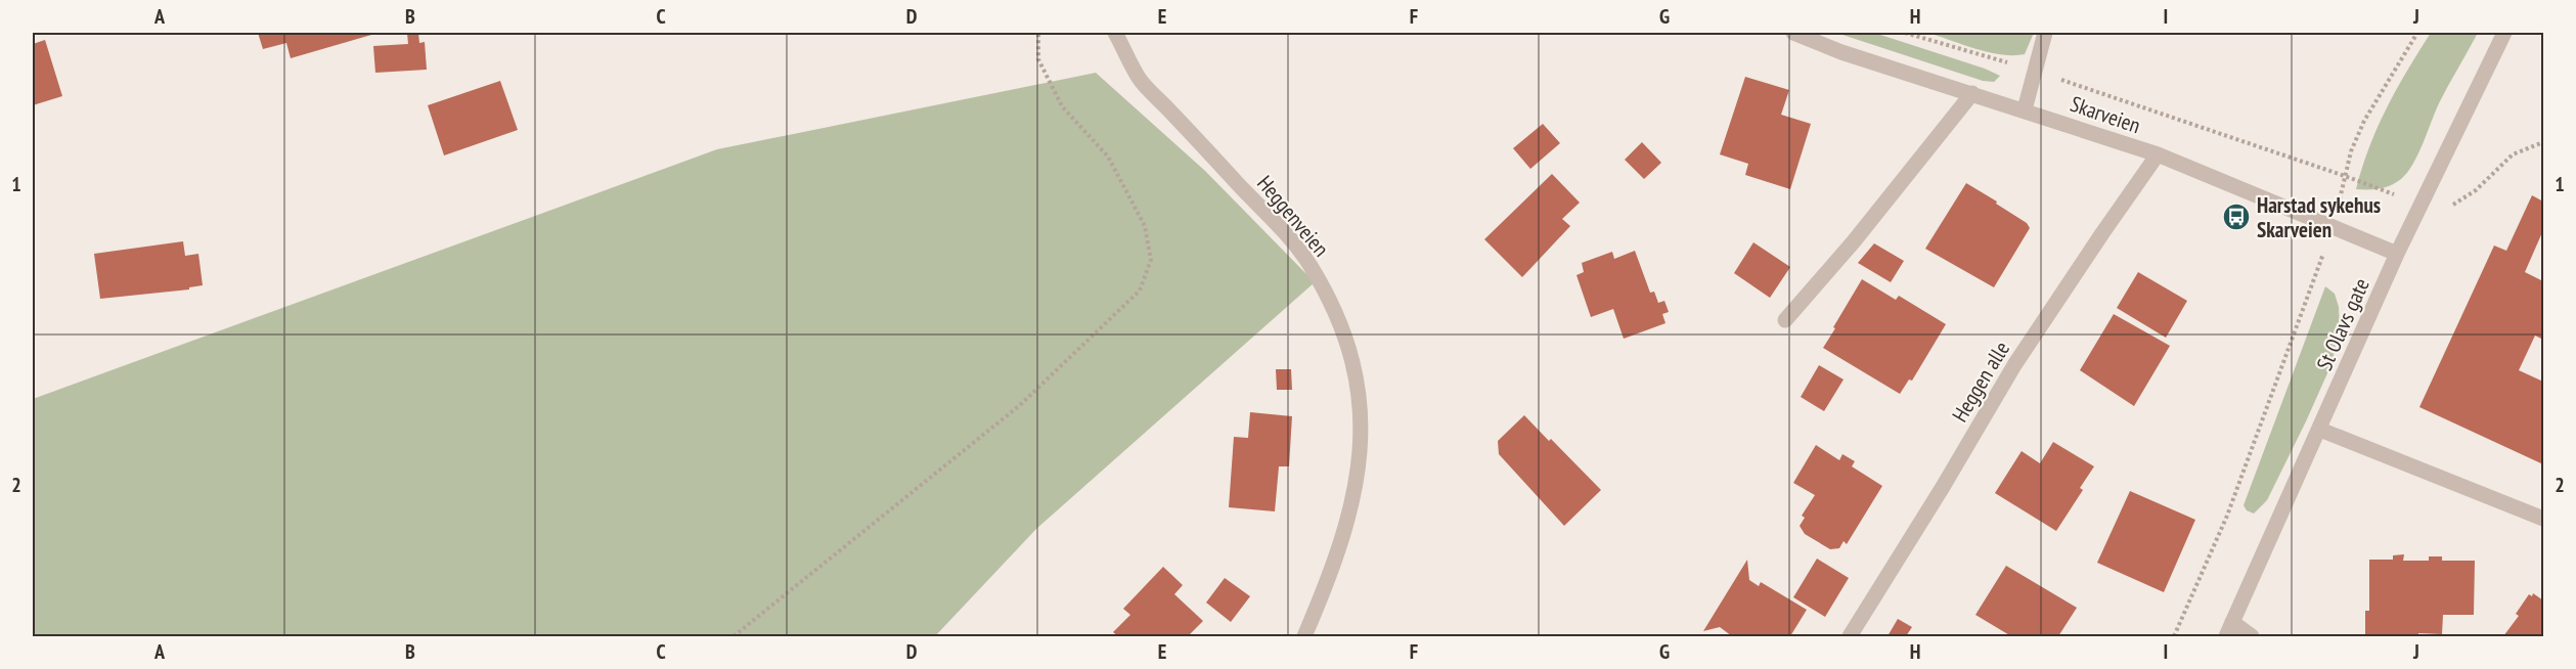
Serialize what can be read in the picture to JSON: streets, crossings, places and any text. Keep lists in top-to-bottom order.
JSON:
{
  "streets": {
    "street": [
      "Skarveien",
      "Heggenveien",
      "St Olavs gate",
      "Heggen alle"
    ]
  },
  "crossings": [
    ["Skarveien", "St Olavs gate"],
    ["Skarveien", "Heggen alle"]
  ],
  "places": {
    "bus stop": ["Harstad sykehus Skarveien"]
  },
  "grid": {
    "columns": [
      "A",
      "B",
      "C",
      "D",
      "E",
      "F",
      "G",
      "H",
      "I",
      "J"
    ],
    "rows": ["1", "2"]
  }
}
